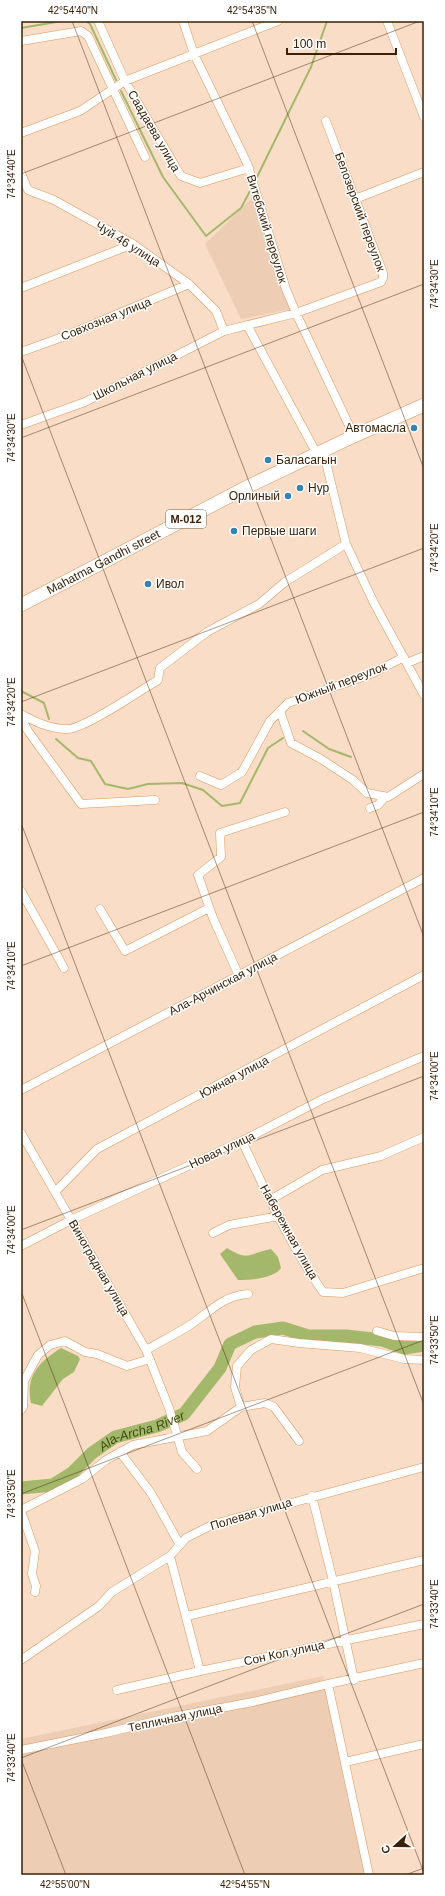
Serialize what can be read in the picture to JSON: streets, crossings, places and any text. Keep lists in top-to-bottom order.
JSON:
{
  "streets": {
    "main road": ["М-012", "Mahatma Gandhi street"],
    "street": [
      "Саадаева улица",
      "Белозерский переулок",
      "Витебский переулок",
      "Чуй 46 улица",
      "Совхозная улица",
      "Школьная улица",
      "Южный переулок",
      "Ала-Арчинская улица",
      "Южная улица",
      "Новая улица",
      "Набережная улица",
      "Виноградная улица",
      "Полевая улица",
      "Сон Кол улица",
      "Тепличная улица"
    ]
  },
  "crossings": [
    ["Саадаева улица", "Витебский переулок"],
    ["Белозерский переулок", "Витебский переулок"],
    ["Белозерский переулок", "Школьная улица"],
    ["Витебский переулок", "Mahatma Gandhi street"],
    ["Чуй 46 улица", "Совхозная улица"],
    ["Чуй 46 улица", "Школьная улица"],
    ["Южная улица", "Виноградная улица"],
    ["Новая улица", "Набережная улица"],
    ["Новая улица", "Виноградная улица"]
  ],
  "water": ["Ala-Archa River"],
  "places": [
    "Автомасла",
    "Баласагын",
    "Нур",
    "Орлиный",
    "Первые шаги",
    "Ивол"
  ],
  "scale_bar": "100 m",
  "north": "left",
  "coordinates": [
    "42°54'40\"N",
    "42°54'35\"N",
    "74°34'40\"E",
    "74°34'30\"E",
    "74°34'20\"E",
    "74°34'10\"E",
    "74°34'00\"E",
    "74°33'50\"E",
    "74°33'40\"E",
    "42°55'00\"N",
    "42°54'55\"N"
  ]
}
